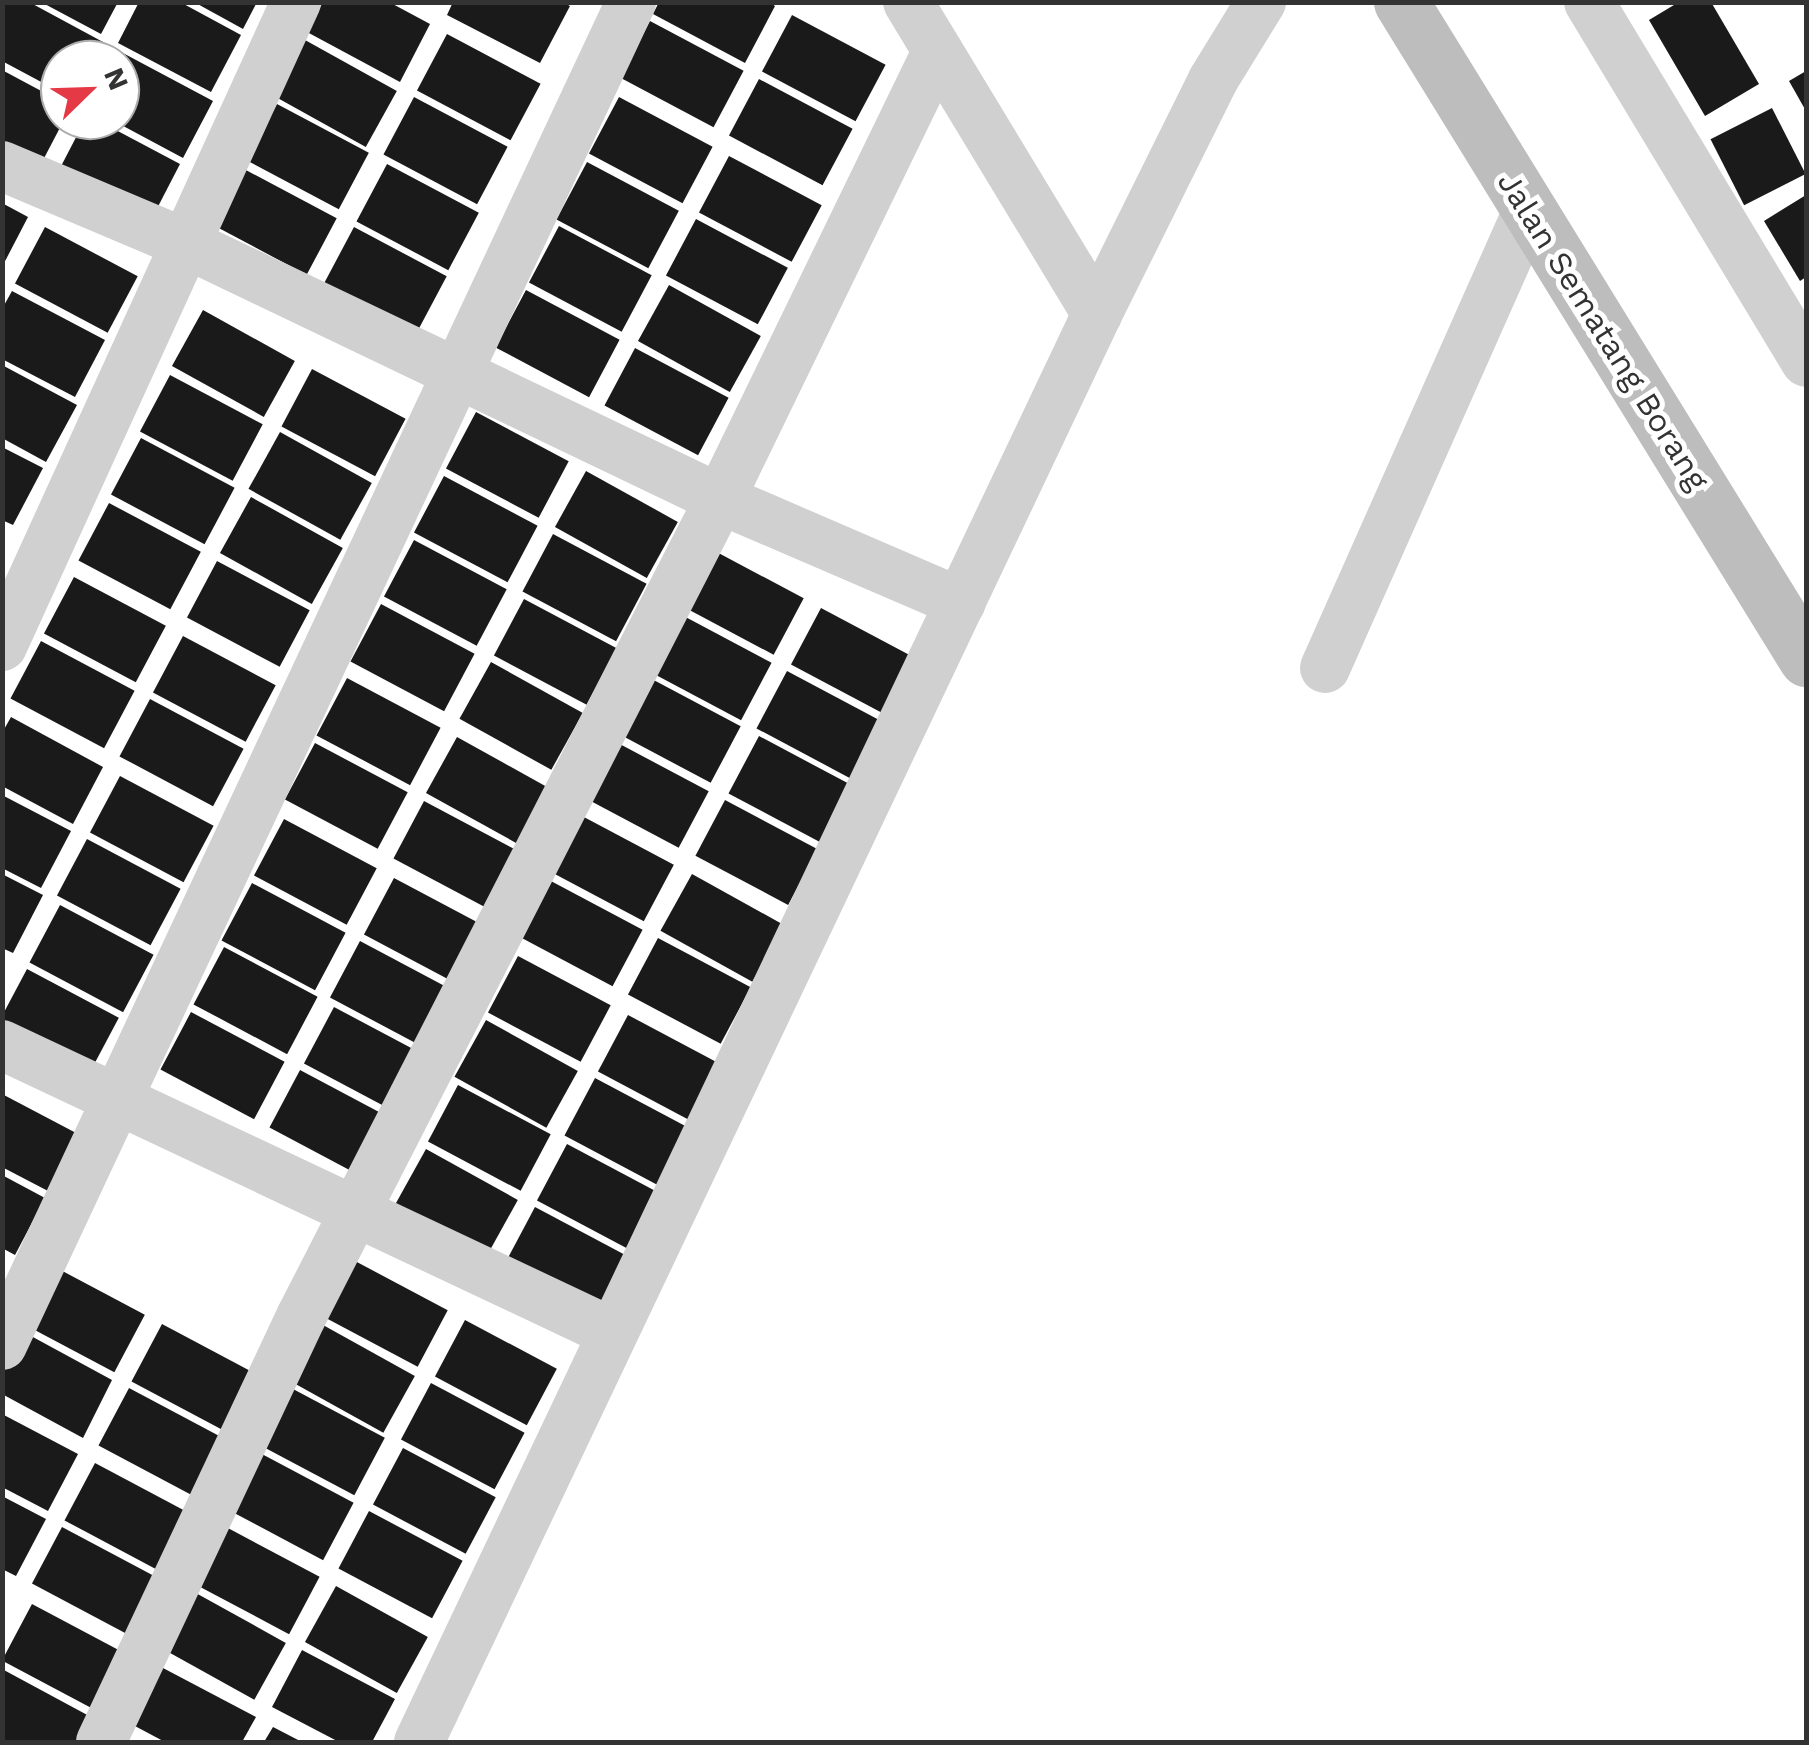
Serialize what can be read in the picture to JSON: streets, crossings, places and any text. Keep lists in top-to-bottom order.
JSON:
{
  "streets": {
    "street": ["Jalan Sematang Borang"]
  },
  "north": "top right"
}
